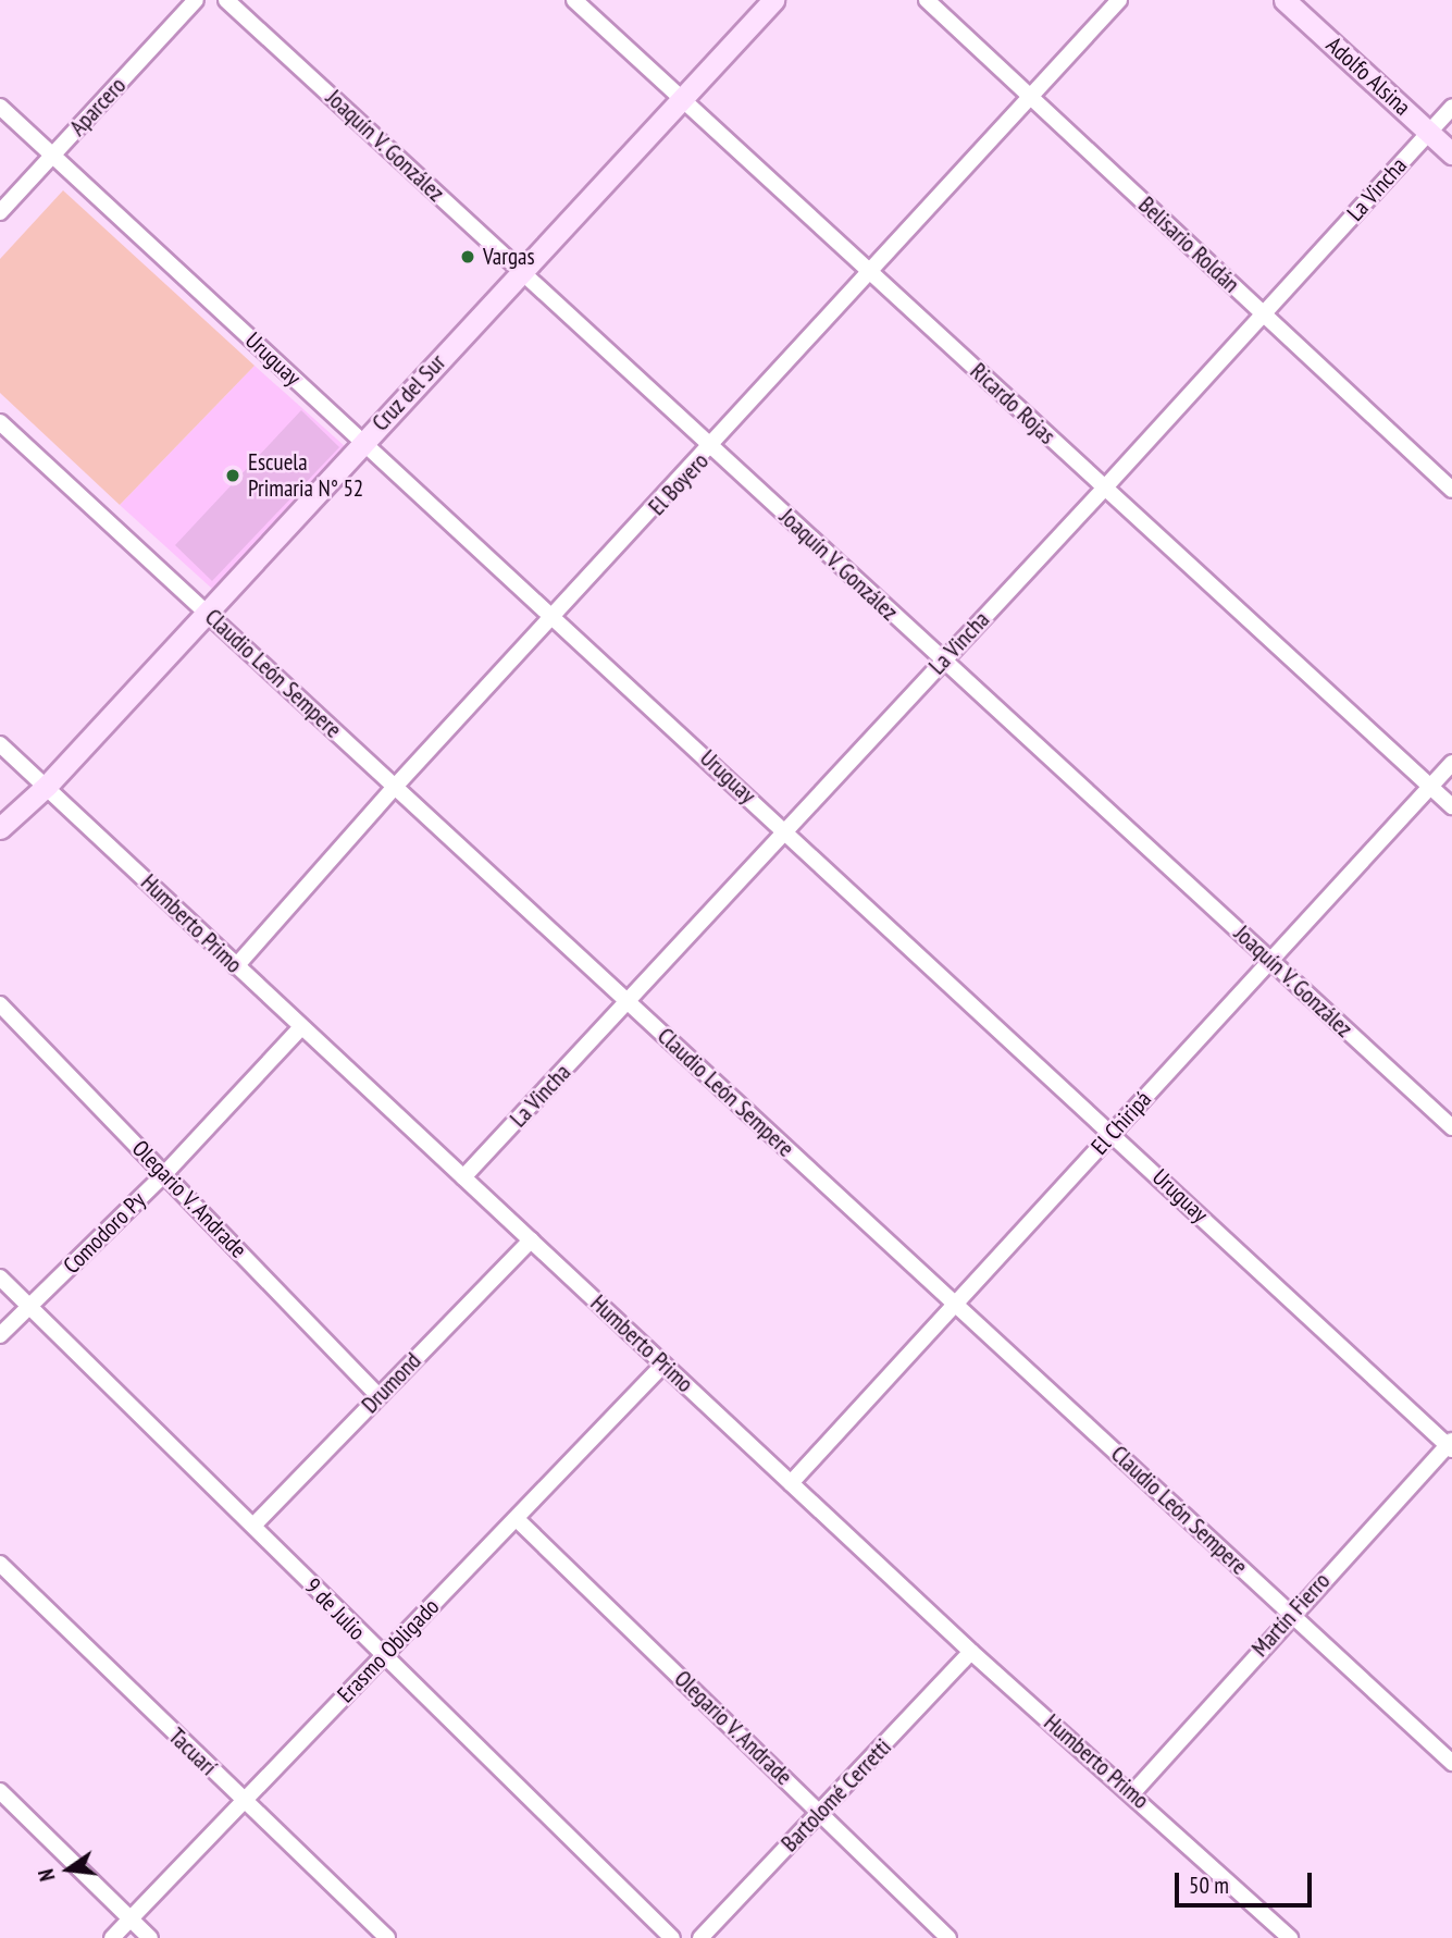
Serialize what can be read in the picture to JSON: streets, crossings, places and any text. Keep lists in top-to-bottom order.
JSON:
{
  "streets": {
    "street": [
      "Adolfo Alsina",
      "Aparcero",
      "Joaquín V. González",
      "La Vincha",
      "Belisario Roldán",
      "Uruguay",
      "Cruz del Sur",
      "Ricardo Rojas",
      "El Boyero",
      "Claudio León Sempere",
      "Humberto Primo",
      "El Chiripá",
      "Olegario V. Andrade",
      "Comodoro Py",
      "Drumond",
      "9 de Julio",
      "Martín Fierro",
      "Erasmo Obligado",
      "Tacuarí",
      "Bartolomé Cerretti"
    ]
  },
  "crossings": [
    ["Adolfo Alsina", "La Vincha"],
    ["Aparcero", "Uruguay"],
    ["Joaquín V. González", "La Vincha"],
    ["Joaquín V. González", "Cruz del Sur"],
    ["Joaquín V. González", "El Boyero"],
    ["Joaquín V. González", "El Chiripá"],
    ["La Vincha", "Belisario Roldán"],
    ["La Vincha", "Uruguay"],
    ["La Vincha", "Ricardo Rojas"],
    ["La Vincha", "Claudio León Sempere"],
    ["La Vincha", "Humberto Primo"],
    ["Belisario Roldán", "El Boyero"],
    ["Uruguay", "Cruz del Sur"],
    ["Uruguay", "El Boyero"],
    ["Uruguay", "El Chiripá"],
    ["Uruguay", "Martín Fierro"],
    ["Cruz del Sur", "Ricardo Rojas"],
    ["Cruz del Sur", "Claudio León Sempere"],
    ["Cruz del Sur", "Humberto Primo"],
    ["Ricardo Rojas", "El Boyero"],
    ["Ricardo Rojas", "El Chiripá"],
    ["El Boyero", "Claudio León Sempere"],
    ["El Boyero", "Humberto Primo"],
    ["Claudio León Sempere", "El Chiripá"],
    ["Claudio León Sempere", "Martín Fierro"],
    ["Humberto Primo", "El Chiripá"],
    ["Humberto Primo", "Comodoro Py"],
    ["Humberto Primo", "Drumond"],
    ["Humberto Primo", "Martín Fierro"],
    ["Humberto Primo", "Erasmo Obligado"],
    ["Humberto Primo", "Bartolomé Cerretti"],
    ["Olegario V. Andrade", "Comodoro Py"],
    ["Olegario V. Andrade", "Drumond"],
    ["Olegario V. Andrade", "Erasmo Obligado"],
    ["Olegario V. Andrade", "Bartolomé Cerretti"],
    ["Comodoro Py", "9 de Julio"],
    ["Drumond", "9 de Julio"],
    ["9 de Julio", "Erasmo Obligado"],
    ["Erasmo Obligado", "Tacuarí"]
  ],
  "places": ["Vargas", "Escuela Primaria N° 52"],
  "scale_bar": "50 m",
  "north": "left"
}
